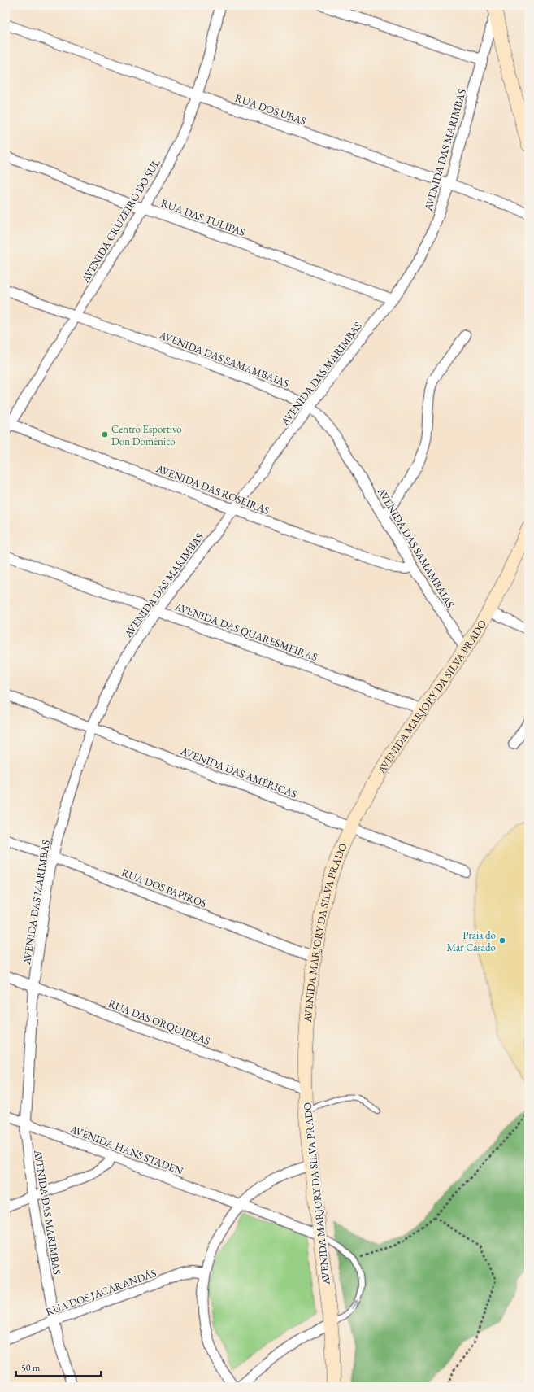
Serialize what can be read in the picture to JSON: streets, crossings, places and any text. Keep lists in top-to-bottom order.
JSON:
{
  "streets": {
    "main road": ["AVENIDA MARJORY DA SILVA PRADO"],
    "street": [
      "RUA DOS UBAS",
      "AVENIDA DAS MARIMBAS",
      "RUA DAS TULIPAS",
      "AVENIDA CRUZEIRO DO SUL",
      "AVENIDA DAS SAMAMBAIAS",
      "AVENIDA DAS ROSEIRAS",
      "AVENIDA DAS QUARESMEIRAS",
      "AVENIDA DAS AMÉRICAS",
      "RUA DOS PAPIROS",
      "RUA DAS ORQUIDEAS",
      "AVENIDA HANS STADEN",
      "RUA DOS JACARANDÁS"
    ]
  },
  "crossings": [
    ["RUA DOS UBAS", "AVENIDA DAS MARIMBAS"],
    ["RUA DOS UBAS", "AVENIDA CRUZEIRO DO SUL"],
    ["AVENIDA DAS MARIMBAS", "RUA DAS TULIPAS"],
    ["AVENIDA DAS MARIMBAS", "AVENIDA DAS SAMAMBAIAS"],
    ["AVENIDA DAS MARIMBAS", "AVENIDA DAS ROSEIRAS"],
    ["AVENIDA DAS MARIMBAS", "AVENIDA DAS QUARESMEIRAS"],
    ["AVENIDA DAS MARIMBAS", "AVENIDA DAS AMÉRICAS"],
    ["AVENIDA DAS MARIMBAS", "RUA DOS PAPIROS"],
    ["AVENIDA DAS MARIMBAS", "RUA DAS ORQUIDEAS"],
    ["AVENIDA DAS MARIMBAS", "AVENIDA HANS STADEN"],
    ["AVENIDA DAS MARIMBAS", "RUA DOS JACARANDÁS"],
    ["RUA DAS TULIPAS", "AVENIDA CRUZEIRO DO SUL"],
    ["AVENIDA CRUZEIRO DO SUL", "AVENIDA DAS SAMAMBAIAS"],
    ["AVENIDA CRUZEIRO DO SUL", "AVENIDA DAS ROSEIRAS"],
    ["AVENIDA DAS SAMAMBAIAS", "AVENIDA DAS ROSEIRAS"],
    ["AVENIDA DAS SAMAMBAIAS", "AVENIDA MARJORY DA SILVA PRADO"],
    ["AVENIDA DAS QUARESMEIRAS", "AVENIDA MARJORY DA SILVA PRADO"],
    ["AVENIDA MARJORY DA SILVA PRADO", "AVENIDA DAS AMÉRICAS"],
    ["AVENIDA MARJORY DA SILVA PRADO", "RUA DOS PAPIROS"],
    ["AVENIDA MARJORY DA SILVA PRADO", "RUA DAS ORQUIDEAS"],
    ["AVENIDA MARJORY DA SILVA PRADO", "AVENIDA HANS STADEN"]
  ],
  "places": ["Centro Esportivo Don Domênico", "Praia do Mar Casado"],
  "scale_bar": "50 m"
}
